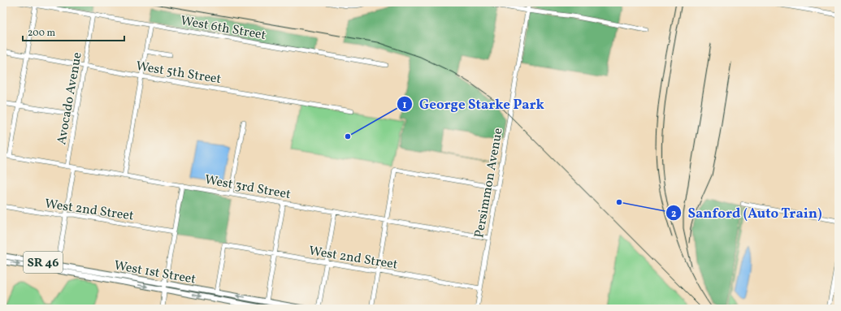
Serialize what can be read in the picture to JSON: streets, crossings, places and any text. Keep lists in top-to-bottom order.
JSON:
{
  "streets": {
    "main road": ["SR 46", "West 1st Street"],
    "street": [
      "West 6th Street",
      "West 5th Street",
      "Avocado Avenue",
      "Persimmon Avenue",
      "West 3rd Street",
      "West 2nd Street"
    ]
  },
  "crossings": [
    ["West 6th Street", "Avocado Avenue"],
    ["West 5th Street", "Avocado Avenue"],
    ["Avocado Avenue", "West 3rd Street"],
    ["Persimmon Avenue", "West 3rd Street"],
    ["Persimmon Avenue", "West 2nd Street"],
    ["West 2nd Street", "West 1st Street"]
  ],
  "places": ["George Starke Park", "Sanford (Auto Train)"],
  "scale_bar": "200 m"
}
